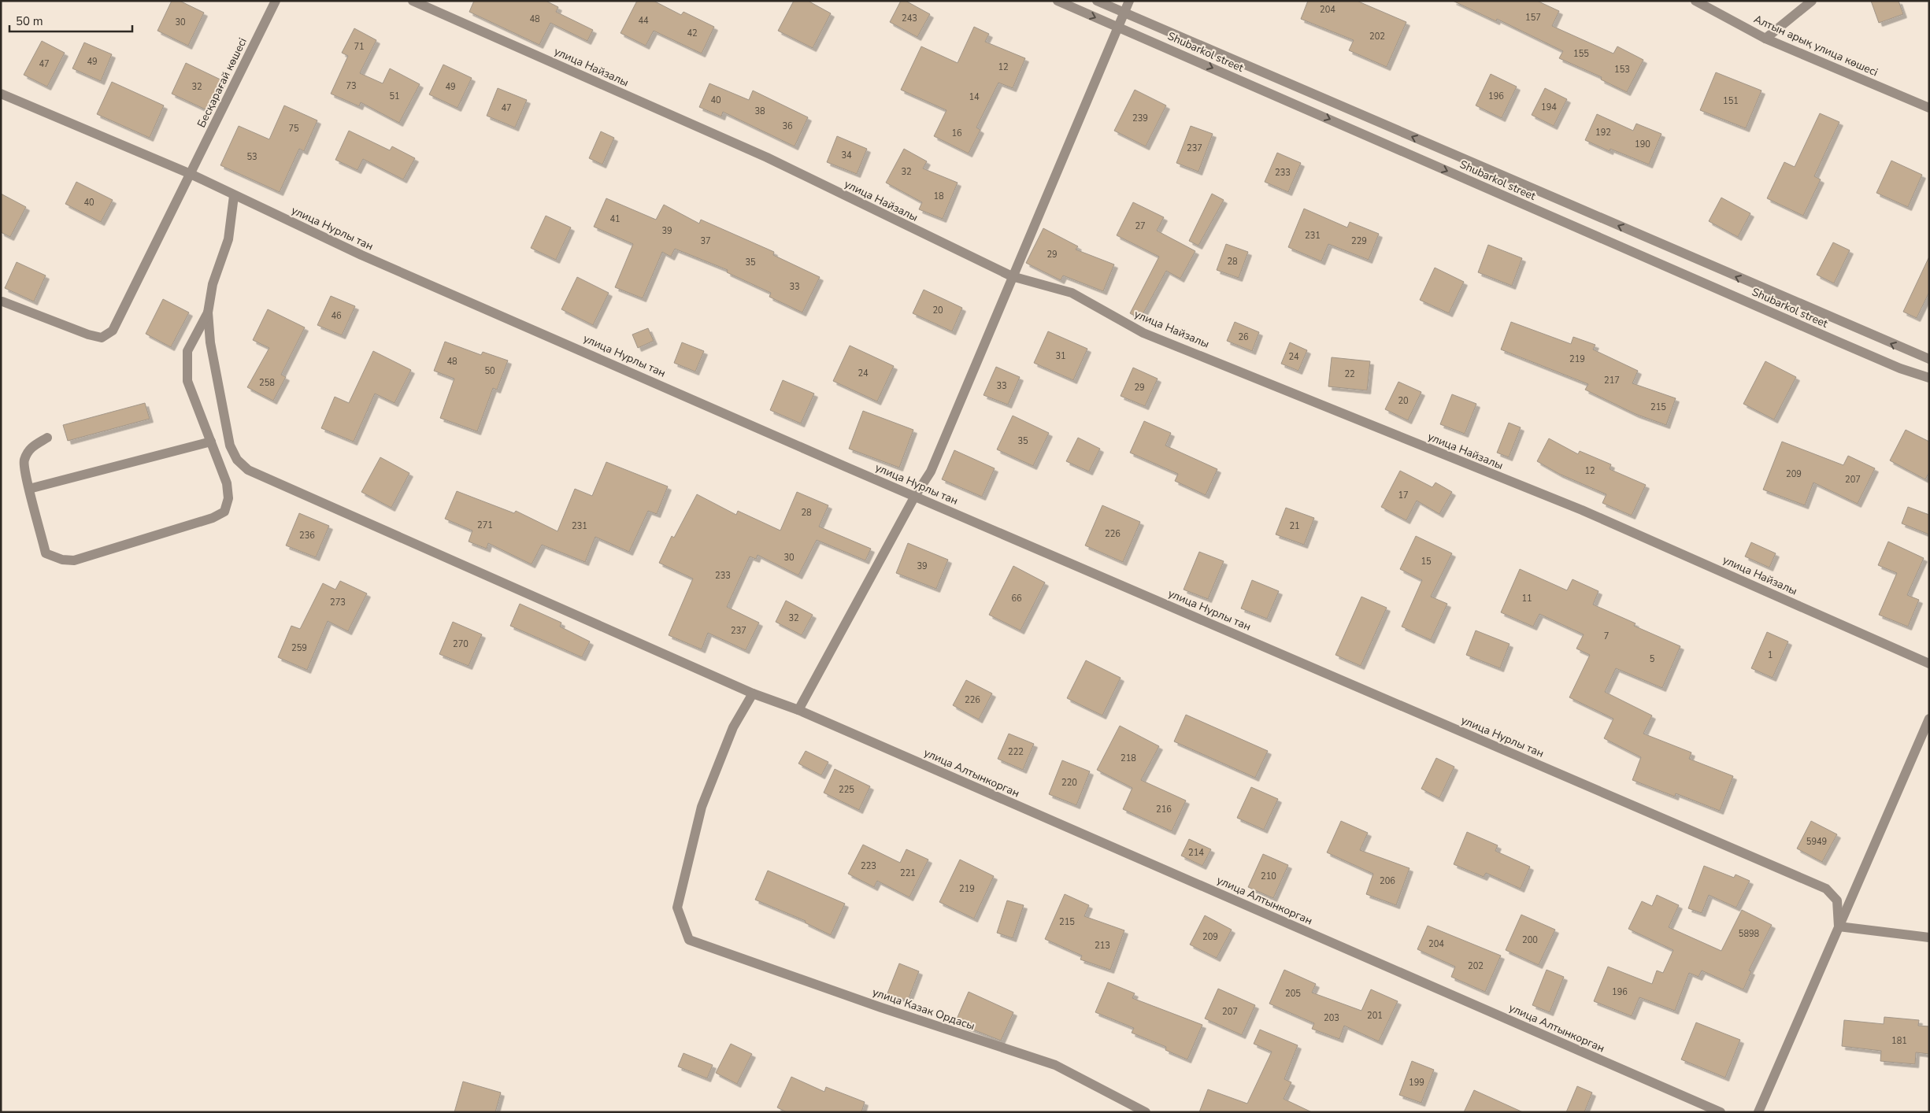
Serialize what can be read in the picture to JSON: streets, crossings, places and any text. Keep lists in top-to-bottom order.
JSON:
{
  "streets": {
    "street": [
      "Алтын арық улица көшесі",
      "Shubarkol street",
      "улица Найзалы",
      "Бесқарағай көшесі",
      "улица Нурлы тан",
      "улица Алтынкорган",
      "улица Казак Ордасы"
    ]
  },
  "crossings": [
    ["Бесқарағай көшесі", "улица Нурлы тан"],
    ["улица Алтынкорган", "улица Казак Ордасы"]
  ],
  "house_numbers": [
    "204",
    "157",
    "243",
    "48",
    "44",
    "30",
    "42",
    "202",
    "71",
    "155",
    "49",
    "47",
    "12",
    "153",
    "73",
    "32",
    "49",
    "51",
    "196",
    "14",
    "40",
    "151",
    "194",
    "47",
    "38",
    "239",
    "36",
    "75",
    "192",
    "16",
    "190",
    "237",
    "34",
    "53",
    "32",
    "233",
    "18",
    "40",
    "41",
    "27",
    "39",
    "231",
    "37",
    "229",
    "29",
    "28",
    "35",
    "33",
    "20",
    "46",
    "26",
    "31",
    "24",
    "219",
    "48",
    "50",
    "24",
    "22",
    "217",
    "258",
    "33",
    "29",
    "20",
    "215",
    "35",
    "12",
    "209",
    "207",
    "17",
    "28",
    "271",
    "231",
    "21",
    "226",
    "236",
    "30",
    "15",
    "39",
    "233",
    "66",
    "11",
    "273",
    "32",
    "237",
    "7",
    "270",
    "259",
    "1",
    "5",
    "226",
    "222",
    "218",
    "220",
    "225",
    "216",
    "5949",
    "214",
    "223",
    "221",
    "210",
    "206",
    "219",
    "215",
    "5898",
    "209",
    "200",
    "204",
    "213",
    "202",
    "196",
    "205",
    "207",
    "201",
    "203",
    "181",
    "199"
  ],
  "scale_bar": "50 m"
}
